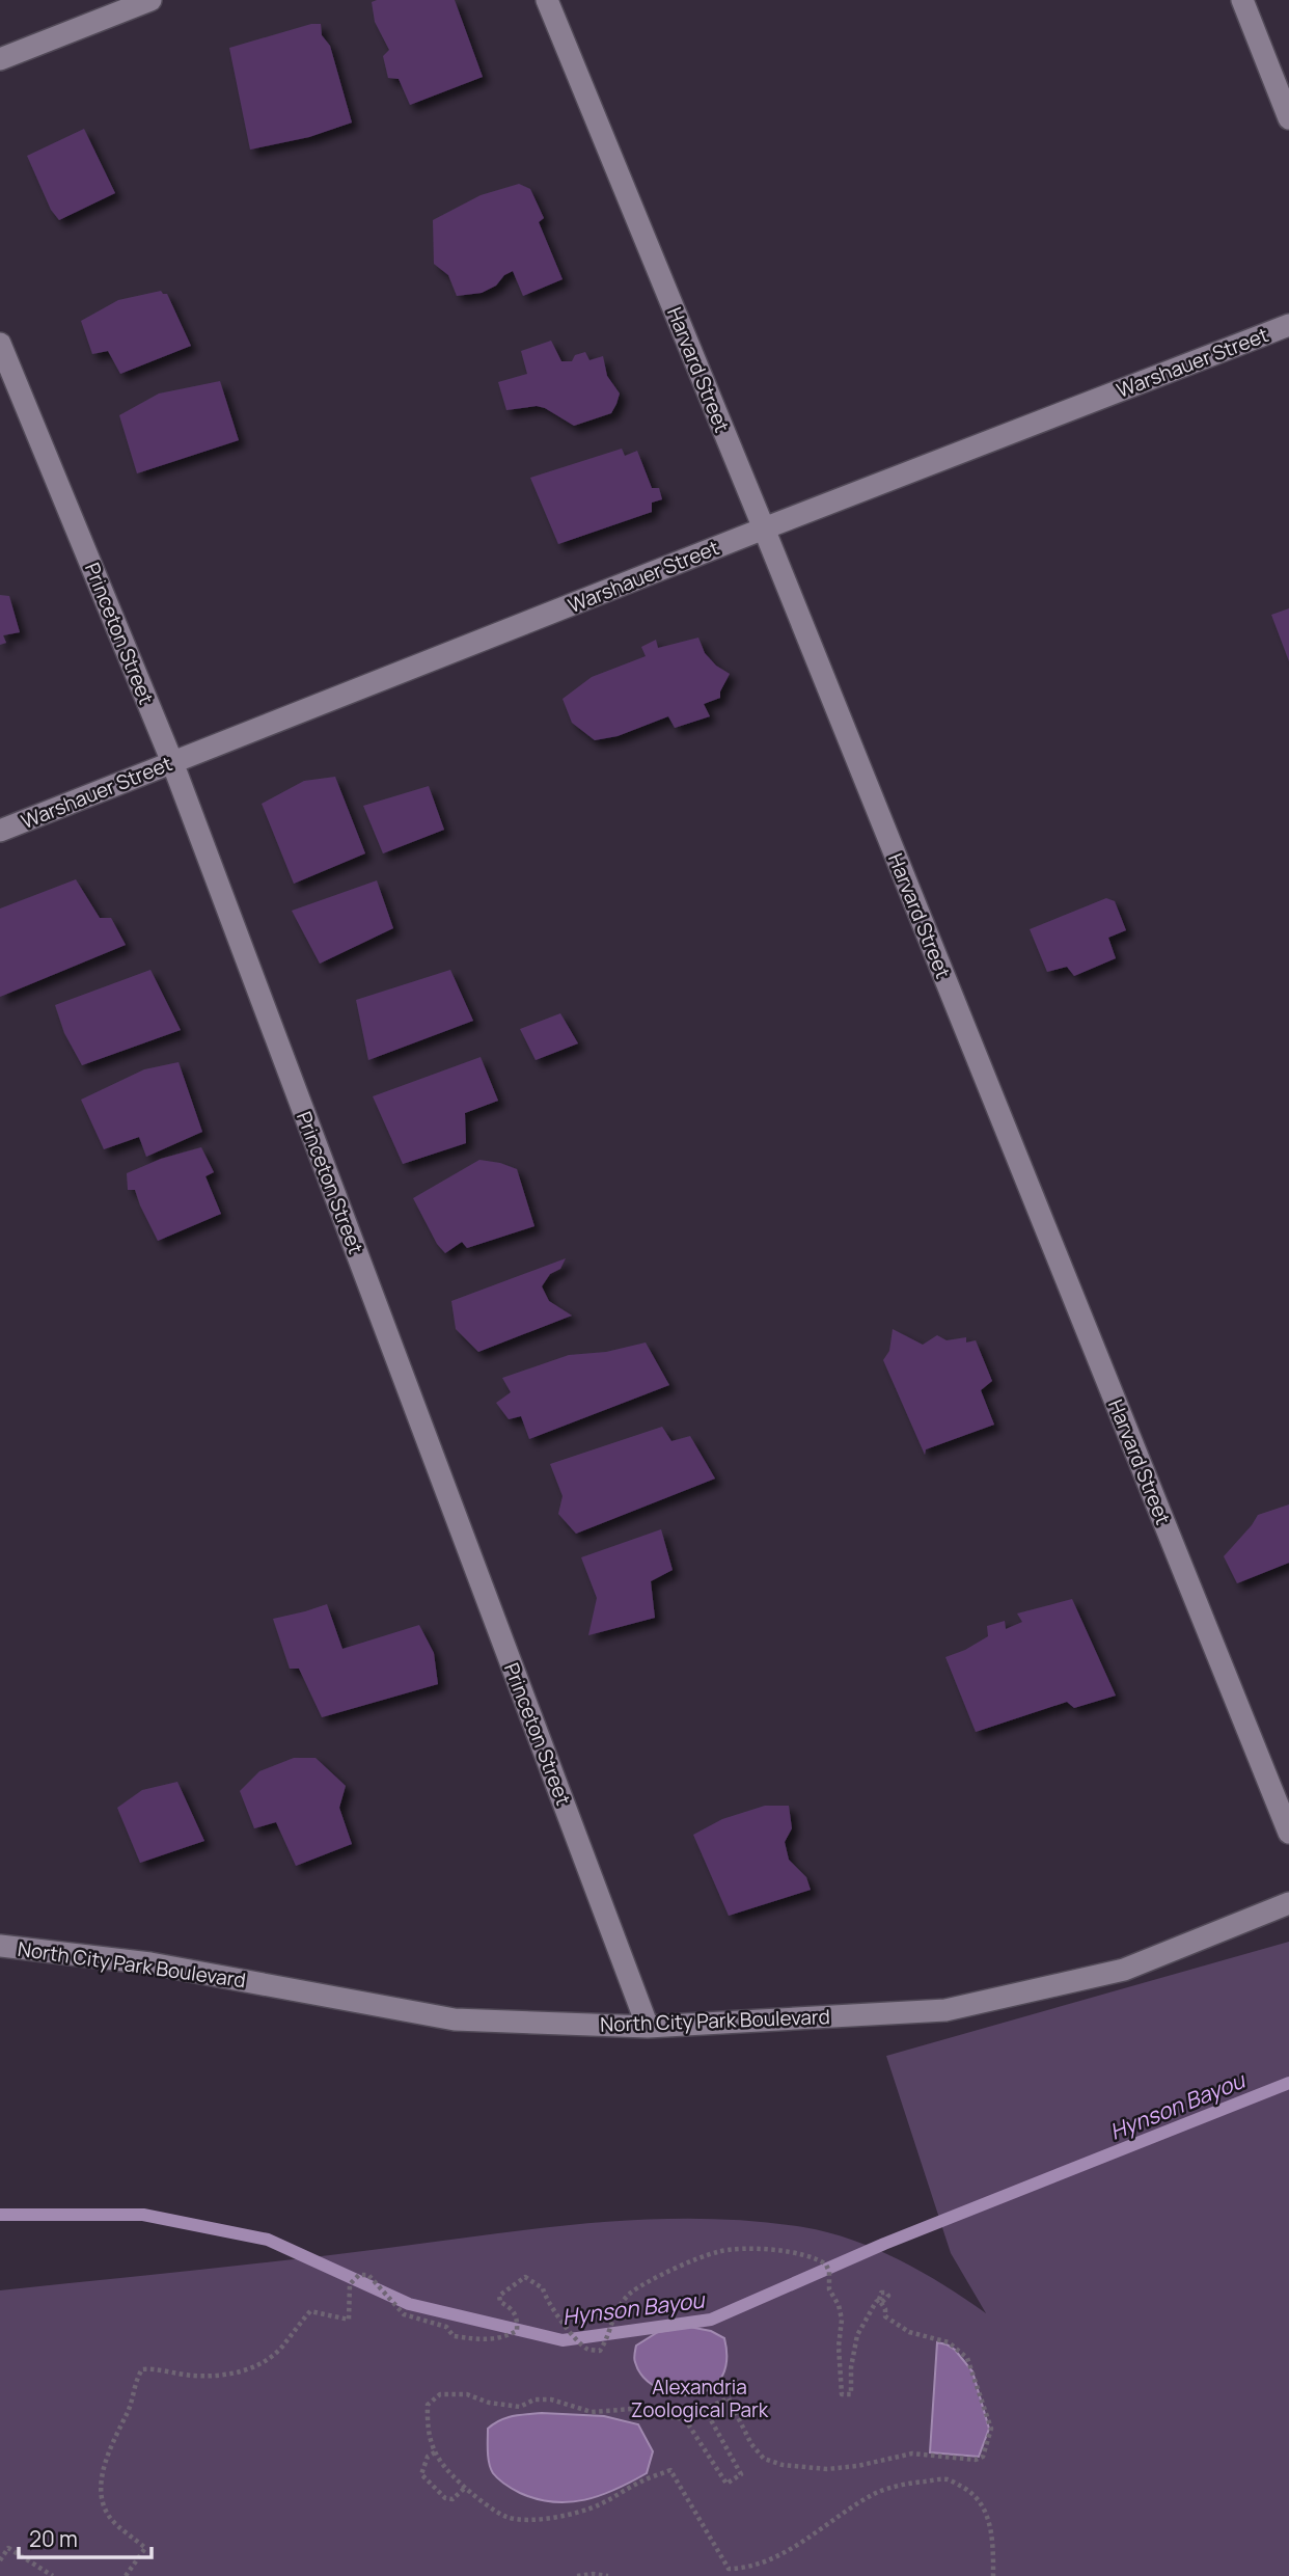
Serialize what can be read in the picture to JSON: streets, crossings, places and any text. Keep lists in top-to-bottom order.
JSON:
{
  "streets": {
    "street": [
      "Warshauer Street",
      "Harvard Street",
      "Princeton Street",
      "North City Park Boulevard"
    ]
  },
  "crossings": [
    ["Warshauer Street", "Harvard Street"],
    ["Warshauer Street", "Princeton Street"],
    ["Princeton Street", "North City Park Boulevard"]
  ],
  "water": ["Hynson Bayou"],
  "parks": ["Alexandria Zoological Park"],
  "scale_bar": "20 m"
}
